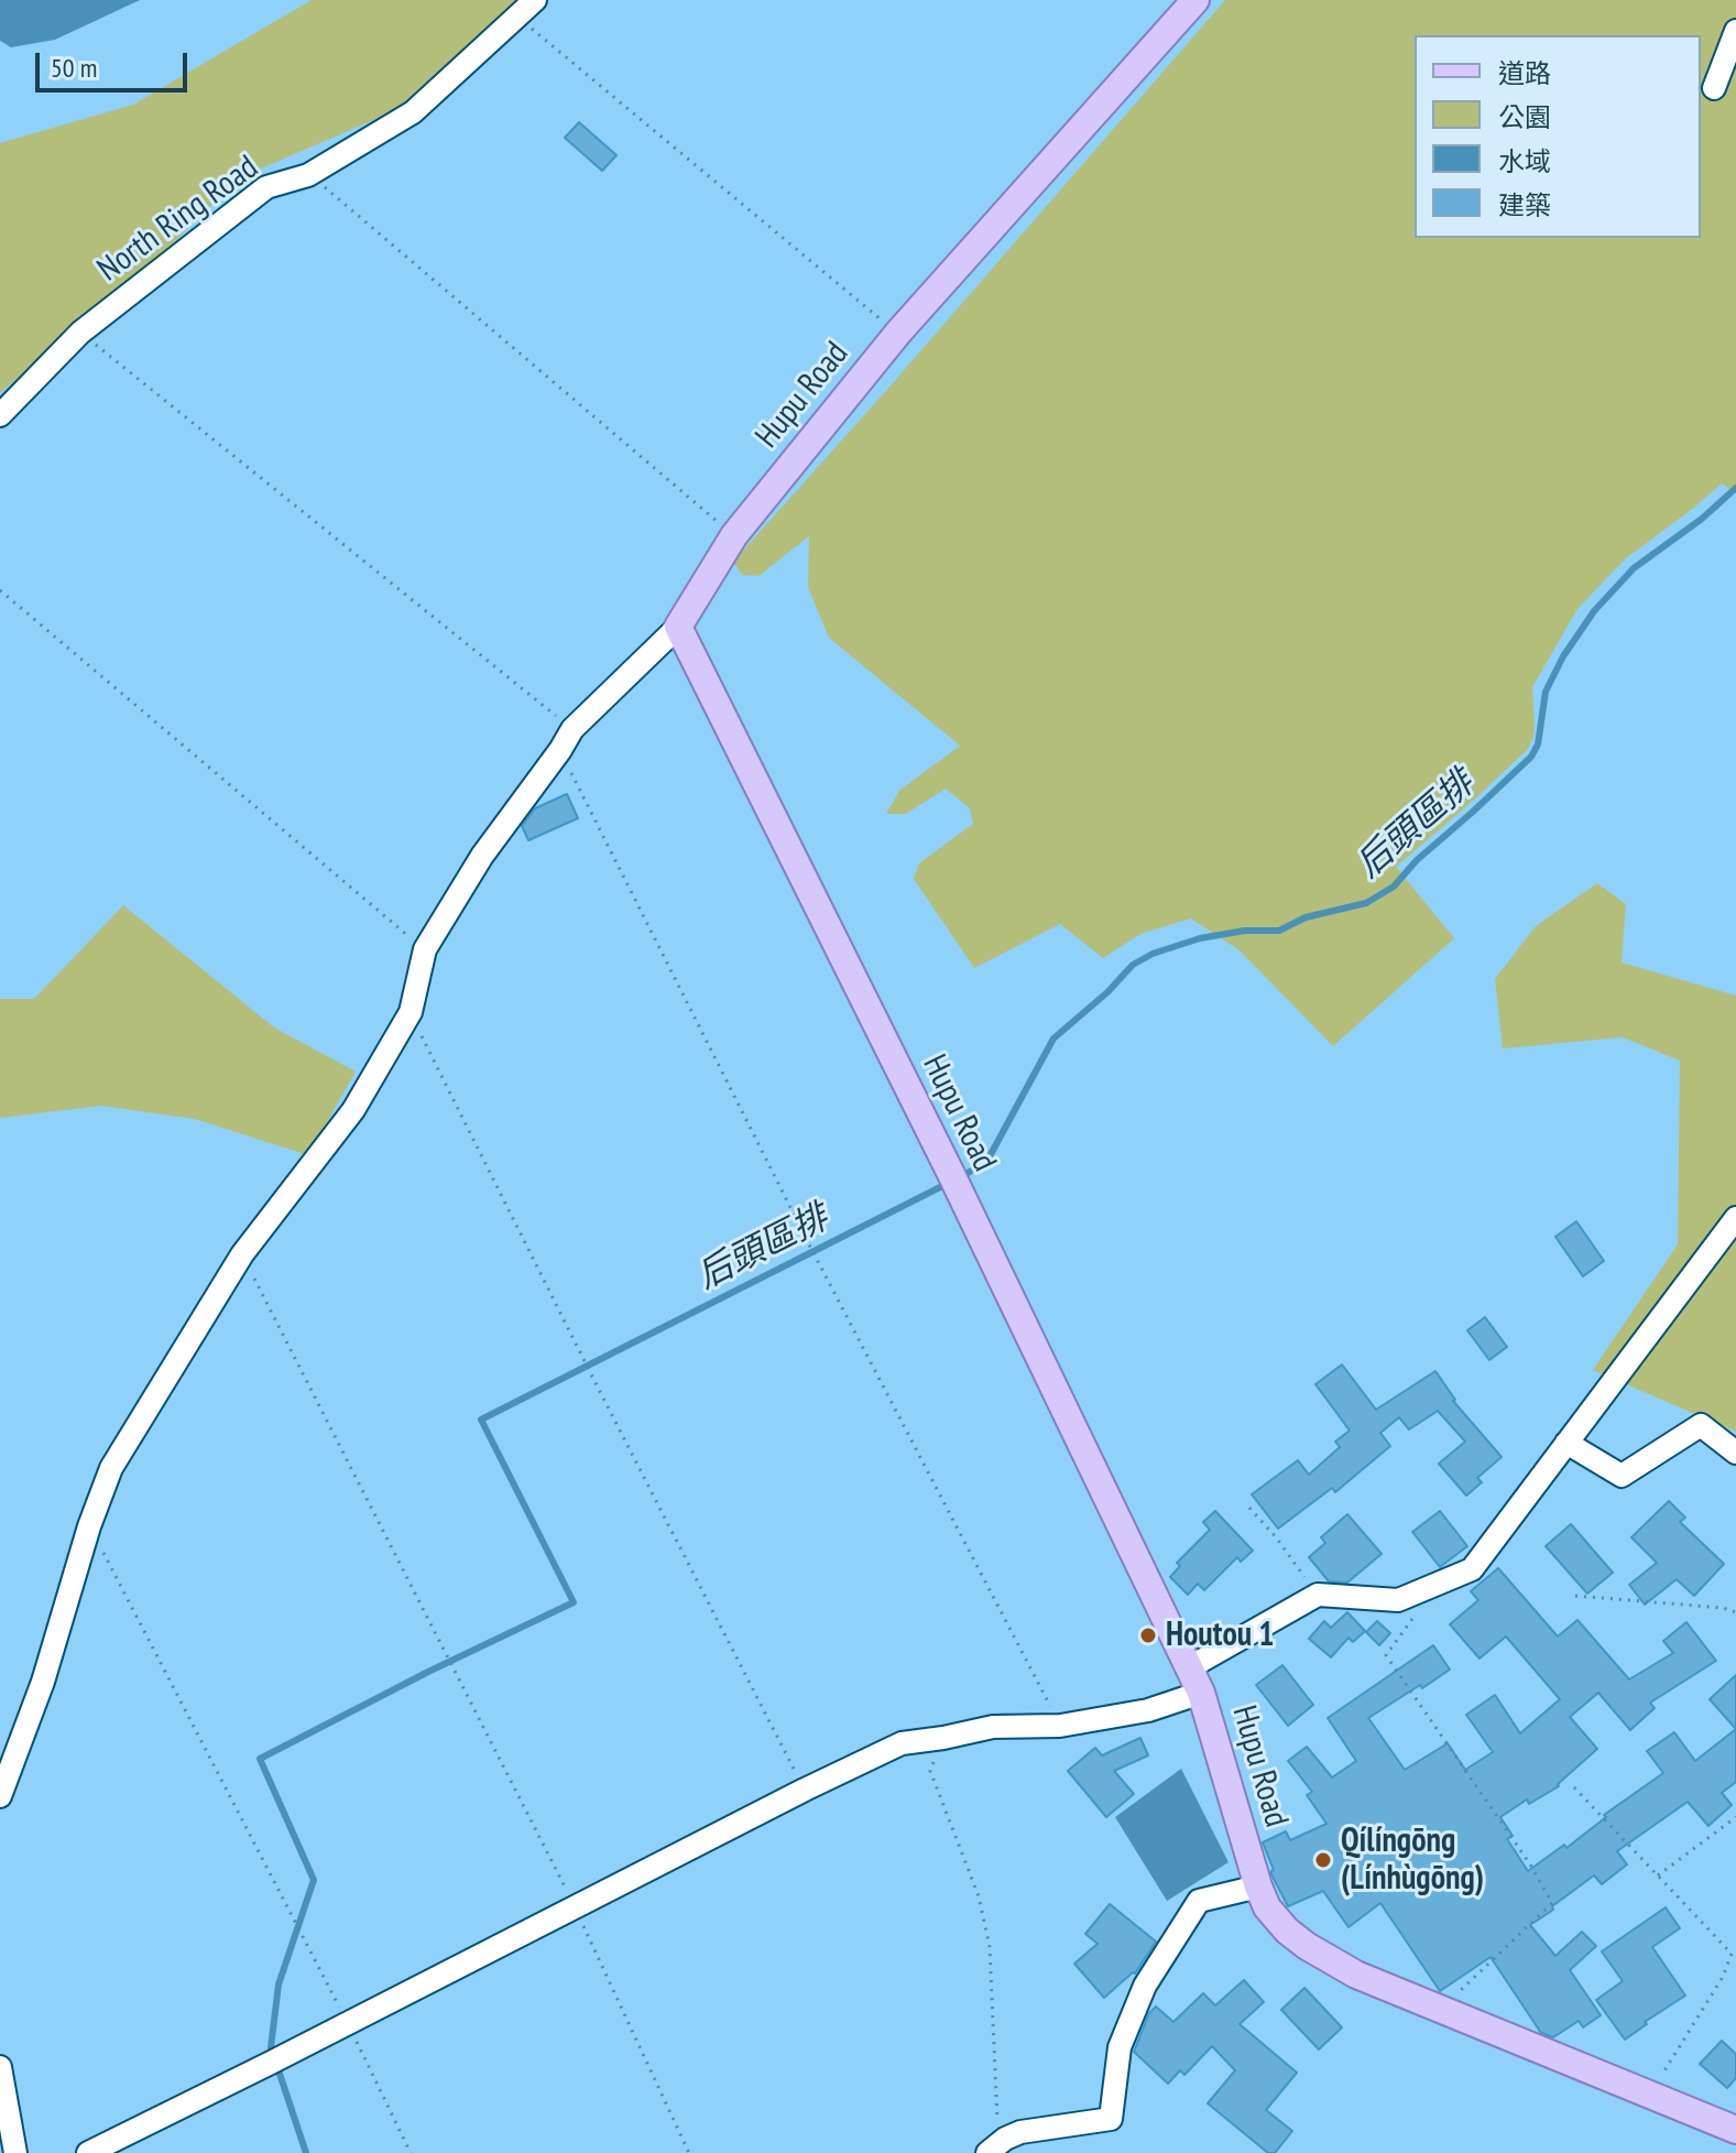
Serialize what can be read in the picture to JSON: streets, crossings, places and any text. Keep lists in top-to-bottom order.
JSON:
{
  "streets": {
    "main road": ["Hupu Road"],
    "street": ["North Ring Road"]
  },
  "water": ["后頭區排"],
  "places": ["Houtou 1", "Qílíngōng (Línhùgōng)"],
  "legend": [
    "道路",
    "公園",
    "水域",
    "建築"
  ],
  "scale_bar": "50 m"
}
